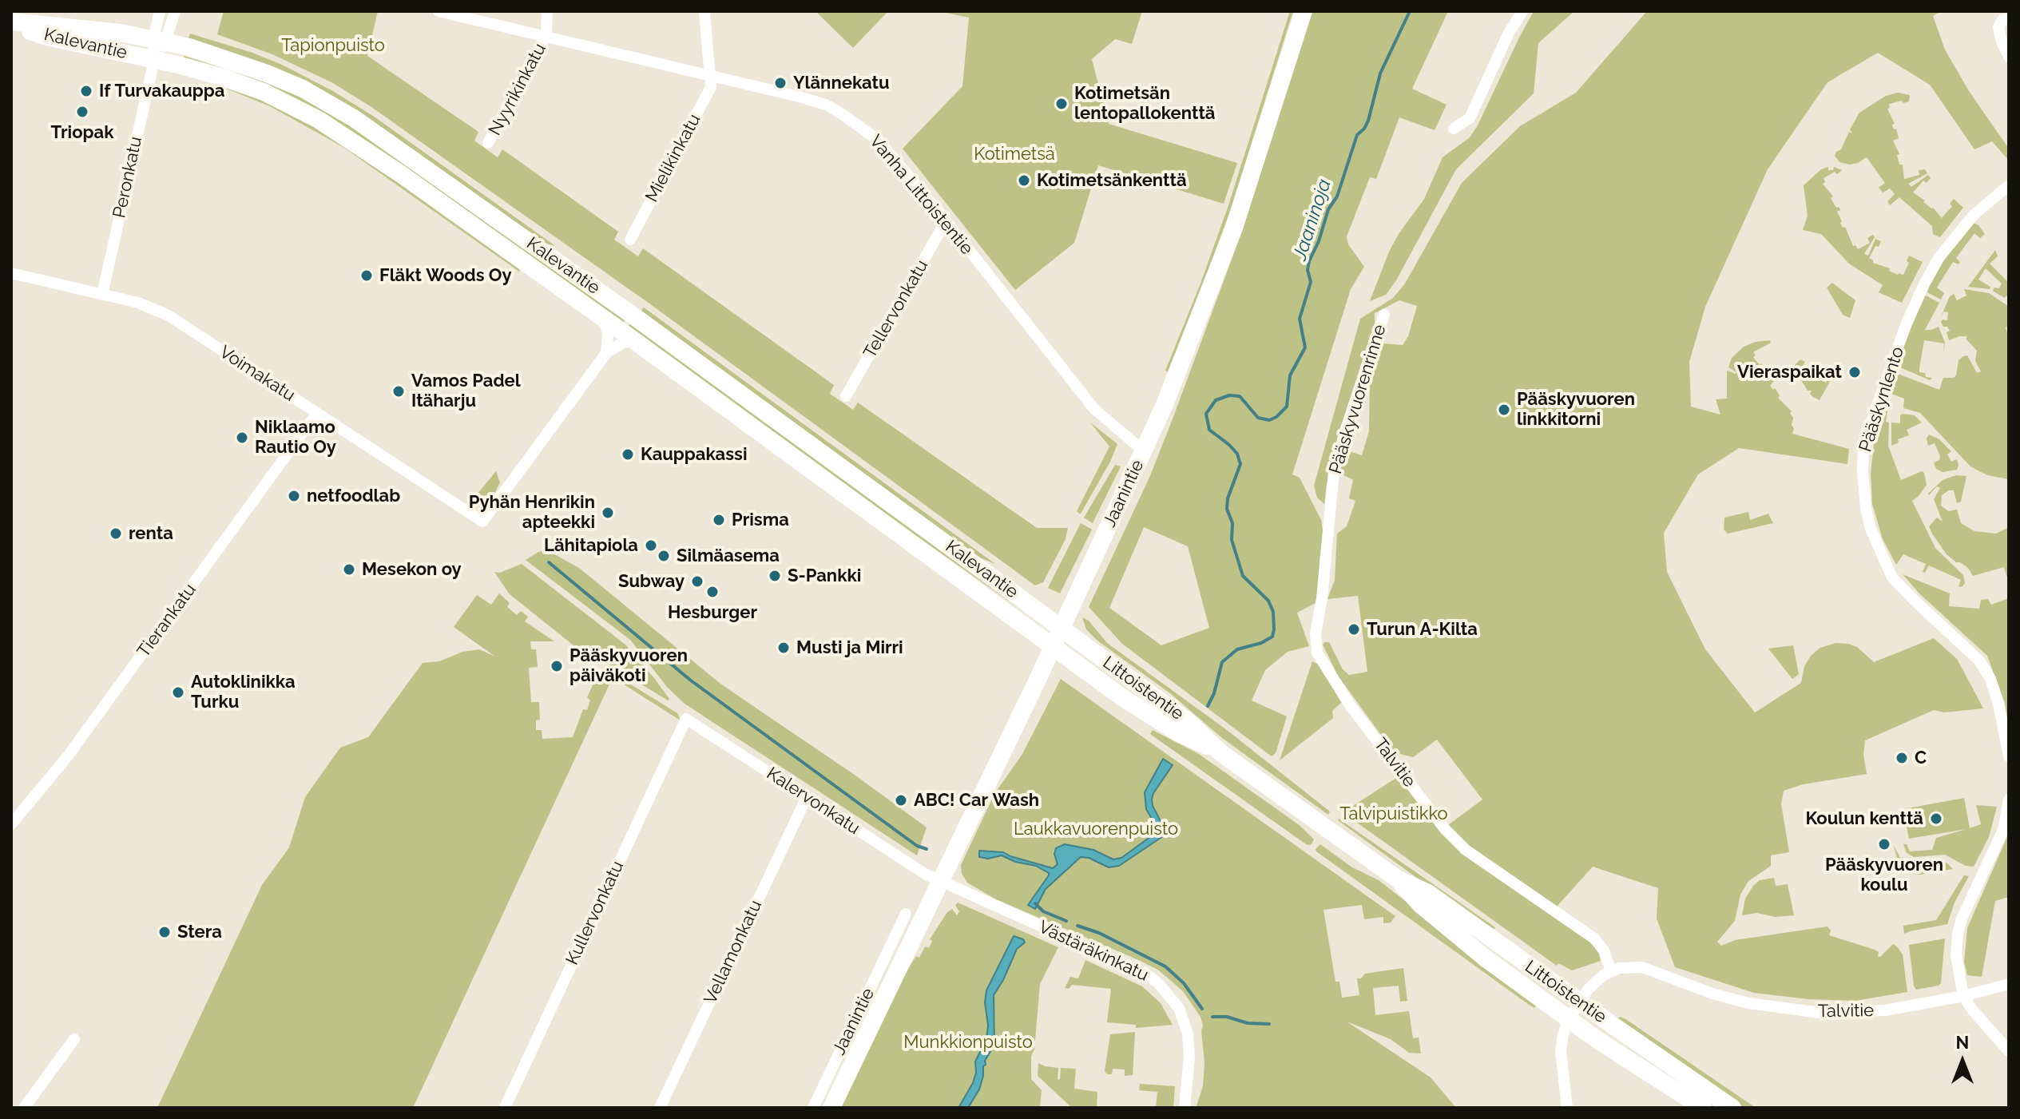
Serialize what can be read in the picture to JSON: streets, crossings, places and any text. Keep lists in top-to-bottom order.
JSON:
{
  "streets": {
    "main road": ["Kalevantie", "Jaanintie", "Littoistentie"],
    "street": [
      "Nyyrikinkatu",
      "Mielikinkatu",
      "Peronkatu",
      "Vanha Littoistentie",
      "Tellervonkatu",
      "Voimakatu",
      "Pääskyvuorenrinne",
      "Pääskynlento",
      "Tierankatu",
      "Talvitie",
      "Kalervonkatu",
      "Kullervonkatu",
      "Västäräkinkatu",
      "Vellamonkatu"
    ]
  },
  "crossings": [
    ["Kalevantie", "Peronkatu"],
    ["Kalevantie", "Jaanintie"],
    ["Kalevantie", "Littoistentie"],
    ["Nyyrikinkatu", "Vanha Littoistentie"],
    ["Mielikinkatu", "Vanha Littoistentie"],
    ["Peronkatu", "Voimakatu"],
    ["Vanha Littoistentie", "Tellervonkatu"],
    ["Vanha Littoistentie", "Jaanintie"],
    ["Voimakatu", "Tierankatu"],
    ["Pääskyvuorenrinne", "Talvitie"],
    ["Jaanintie", "Littoistentie"],
    ["Jaanintie", "Kalervonkatu"],
    ["Jaanintie", "Västäräkinkatu"],
    ["Kalervonkatu", "Kullervonkatu"],
    ["Kalervonkatu", "Västäräkinkatu"],
    ["Kalervonkatu", "Vellamonkatu"]
  ],
  "water": ["Jaaninoja"],
  "parks": [
    "Tapionpuisto",
    "Kotimetsä",
    "Talvipuistikko",
    "Laukkavuorenpuisto",
    "Munkkionpuisto"
  ],
  "places": [
    "Ylännekatu",
    "If Turvakauppa",
    "Kotimetsän lentopallokenttä",
    "Triopak",
    "Kotimetsänkenttä",
    "Fläkt Woods Oy",
    "Vieraspaikat",
    "Vamos Padel Itäharju",
    "Pääskyvuoren linkkitorni",
    "Niklaamo Rautio Oy",
    "Kauppakassi",
    "netfoodlab",
    "Pyhän Henrikin apteekki",
    "Prisma",
    "renta",
    "Lähitapiola",
    "Silmäasema",
    "Mesekon oy",
    "S-Pankki",
    "Subway",
    "Hesburger",
    "Turun A-Kilta",
    "Musti ja Mirri",
    "Pääskyvuoren päiväkoti",
    "Autoklinikka Turku",
    "C",
    "ABC! Car Wash",
    "Koulun kenttä",
    "Pääskyvuoren koulu",
    "Stera"
  ],
  "north": "top"
}
